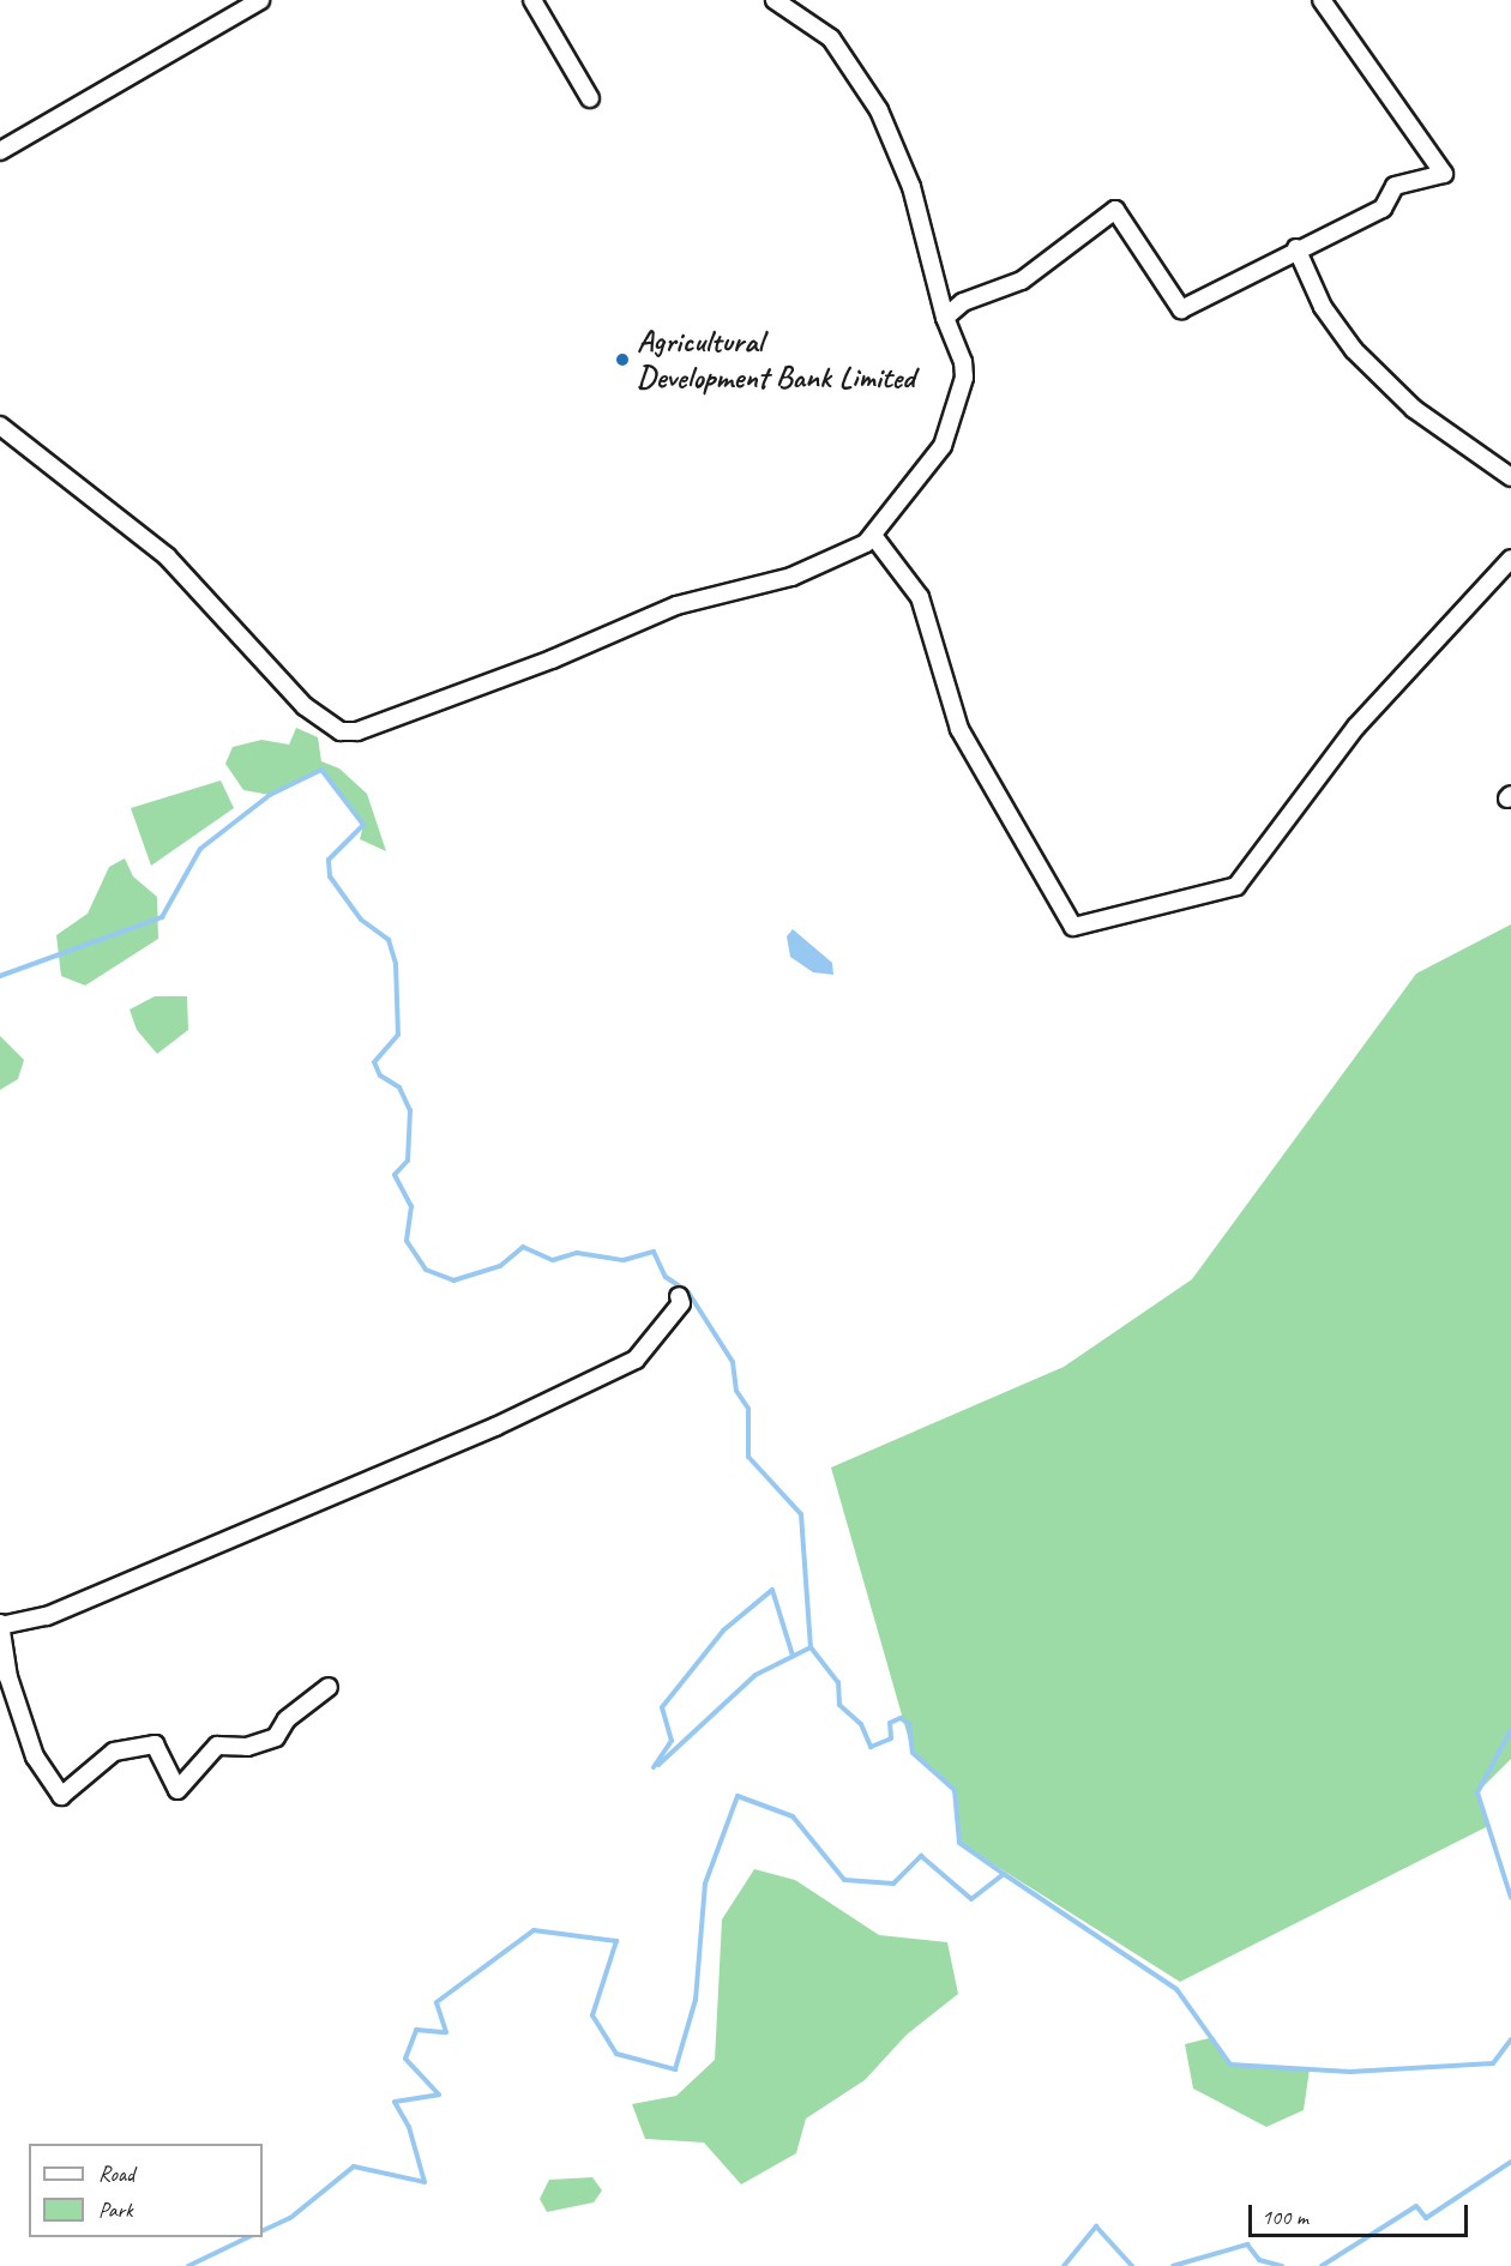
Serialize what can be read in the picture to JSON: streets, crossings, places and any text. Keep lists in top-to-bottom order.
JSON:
{
  "places": ["Agricultural Development Bank Limited"],
  "legend": ["Road", "Park"],
  "scale_bar": "100 m"
}
